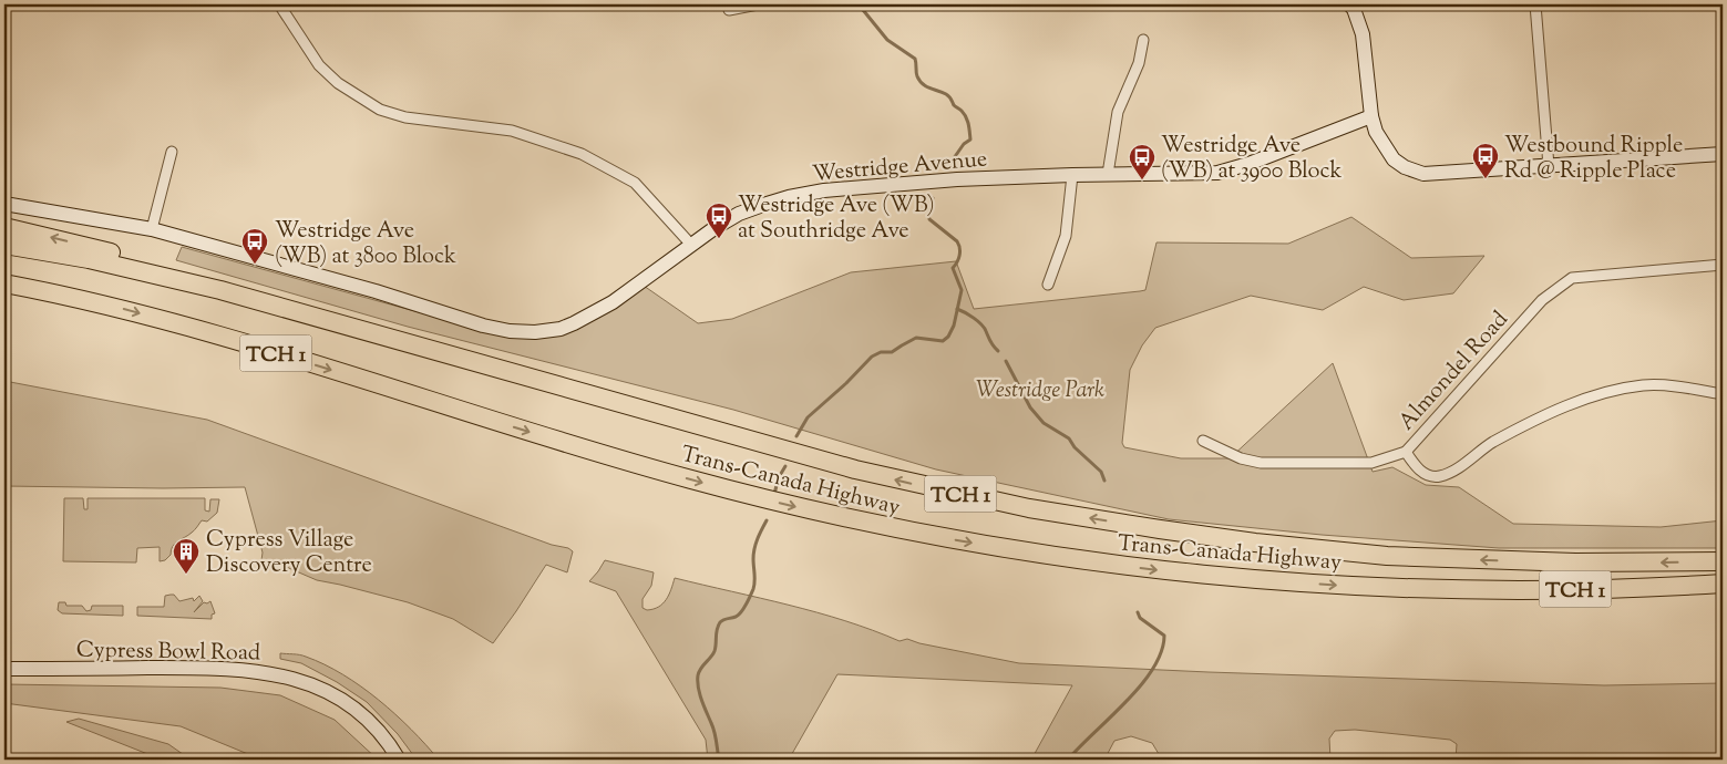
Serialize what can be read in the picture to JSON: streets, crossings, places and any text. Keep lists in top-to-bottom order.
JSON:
{
  "streets": {
    "highway": ["TCH 1", "Trans-Canada Highway"],
    "street": ["Westridge Avenue", "Almondel Road", "Cypress Bowl Road"]
  },
  "parks": ["Westridge Park"],
  "places": {
    "bus stop": [
      "Westbound Ripple Rd @ Ripple Place",
      "Westridge Ave (WB) at 3900 Block",
      "Westridge Ave (WB) at Southridge Ave",
      "Westridge Ave (WB) at 3800 Block"
    ],
    "building": ["Cypress Village Discovery Centre"]
  }
}
